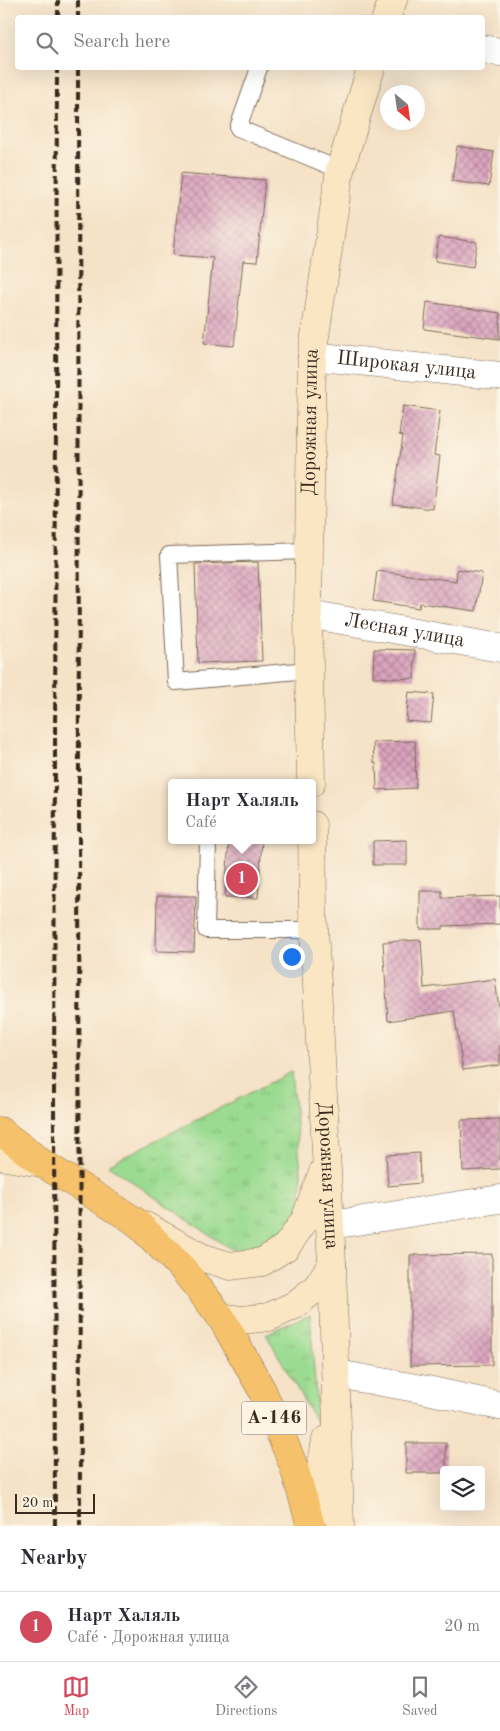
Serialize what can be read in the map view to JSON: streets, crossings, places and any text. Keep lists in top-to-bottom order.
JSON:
{
  "streets": {
    "main road": ["Дорожная улица", "А-146"],
    "street": ["Широкая улица", "Лесная улица"]
  },
  "crossings": [
    ["Широкая улица", "Дорожная улица"],
    ["Дорожная улица", "Лесная улица"]
  ],
  "scale_bar": "20 m",
  "north": "bottom right",
  "page": {
    "search": "Search here",
    "popup": ["Нарт Халяль", "Café"],
    "pins": "1",
    "scale": "20 m",
    "heading": "Nearby",
    "list": [
      {
        "mark": "1",
        "name": "Нарт Халяль",
        "note": "Café · Дорожная улица",
        "value": "20 m"
      }
    ],
    "nav": ["Map", "Directions", "Saved"]
  }
}
